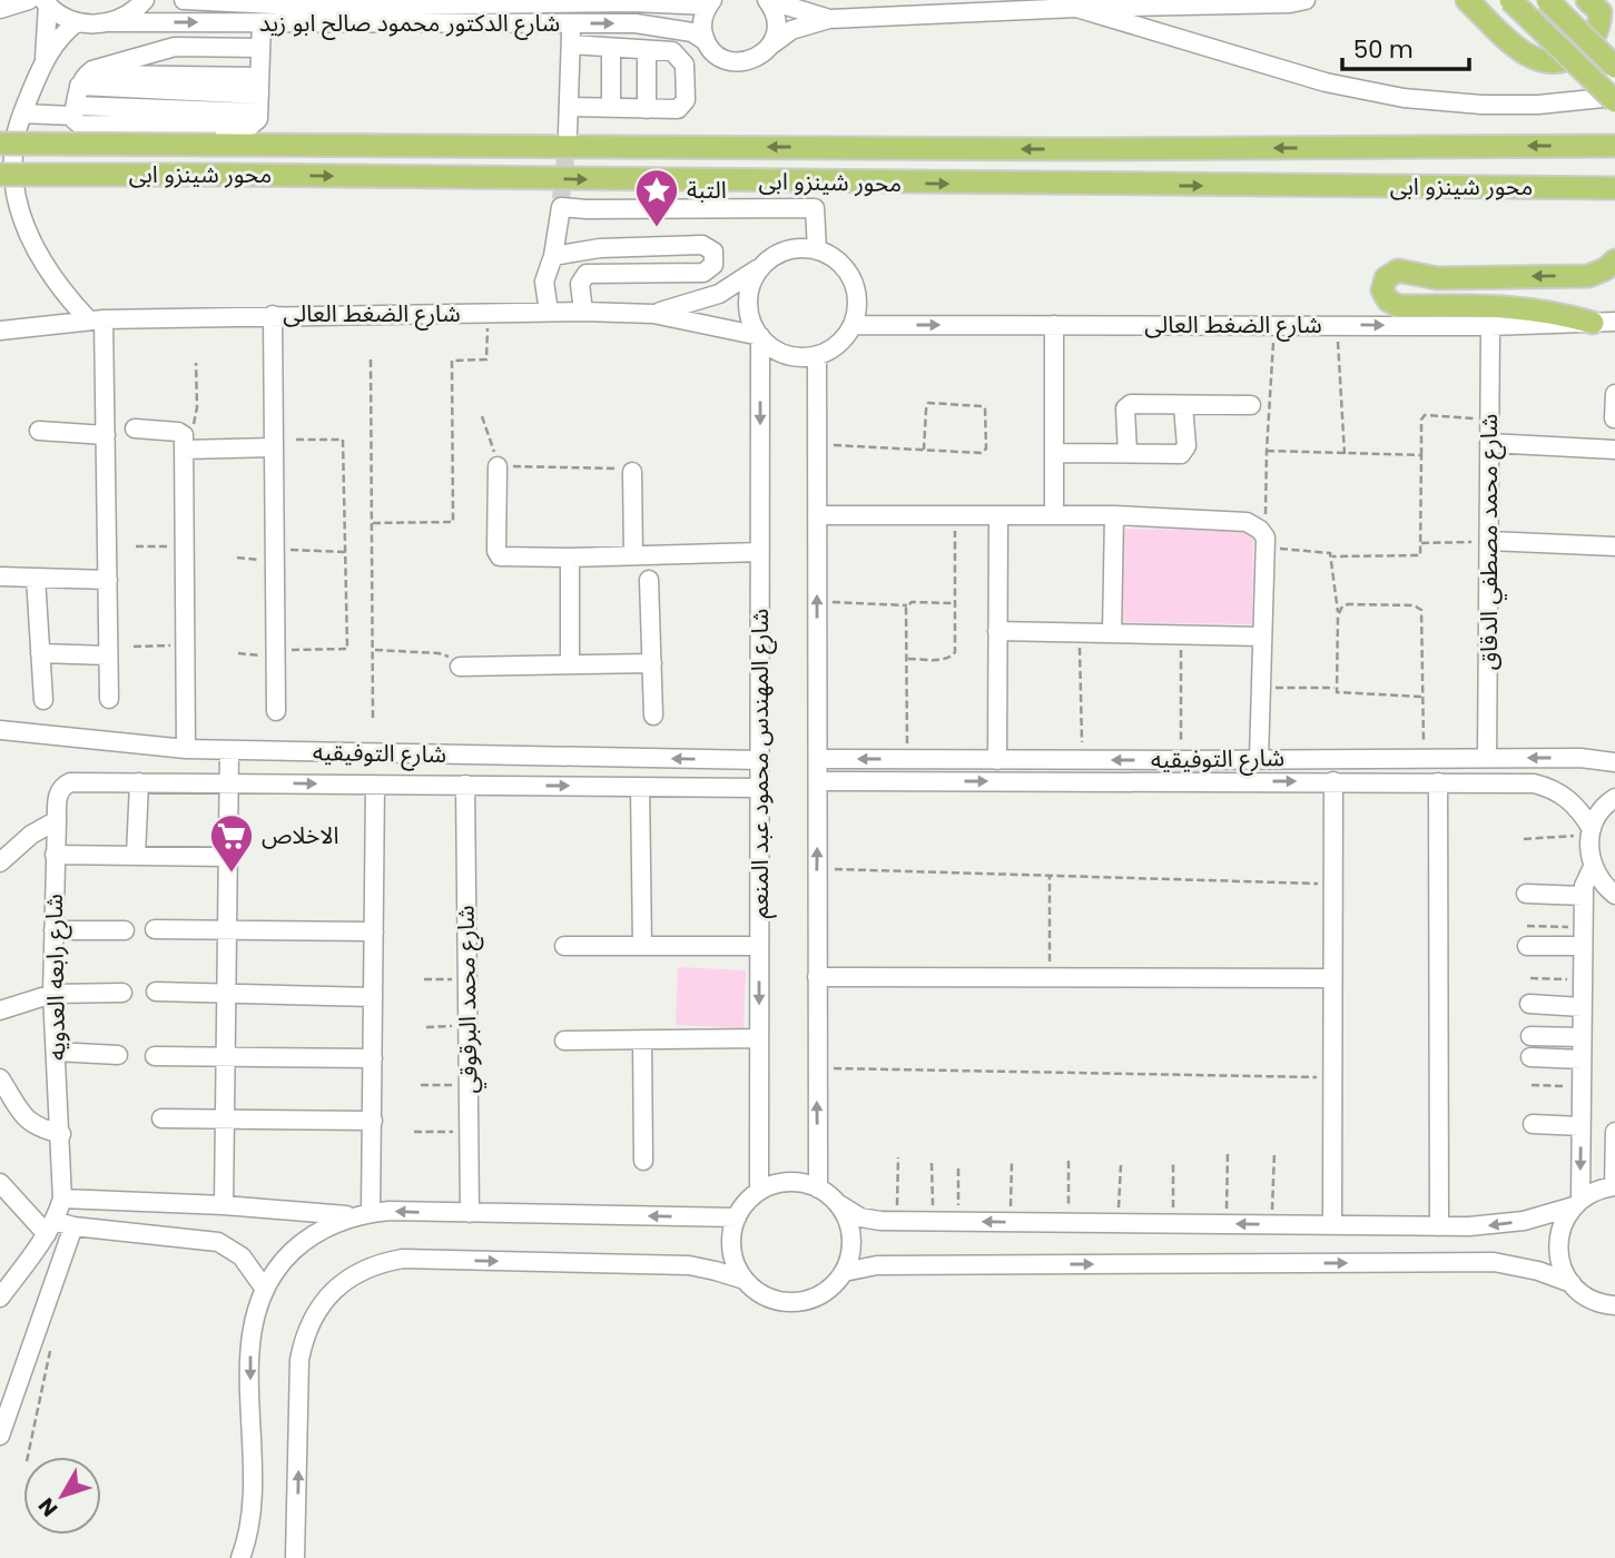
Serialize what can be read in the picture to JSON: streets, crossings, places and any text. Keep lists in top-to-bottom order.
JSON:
{
  "streets": {
    "main road": ["محور شينزو ابى"],
    "street": [
      "شارع الدكتور محمود صالح ابو زيد",
      "شارع الضغط العالى",
      "شارع محمد مصطفي الدقاق",
      "شارع التوفيقيه",
      "شارع المهندس محمود عبد المنعم",
      "شارع رابعه العدويه",
      "شارع محمد البرقوقي"
    ]
  },
  "crossings": [
    ["شارع الضغط العالى", "شارع محمد مصطفي الدقاق"],
    ["شارع الضغط العالى", "شارع المهندس محمود عبد المنعم"],
    ["شارع محمد مصطفي الدقاق", "شارع التوفيقيه"],
    ["شارع التوفيقيه", "شارع المهندس محمود عبد المنعم"],
    ["شارع التوفيقيه", "شارع رابعه العدويه"],
    ["شارع التوفيقيه", "شارع محمد البرقوقي"]
  ],
  "places": {
    "place": ["التبة"],
    "supermarket": ["الاخلاص"]
  },
  "scale_bar": "50 m",
  "north": "bottom left"
}
